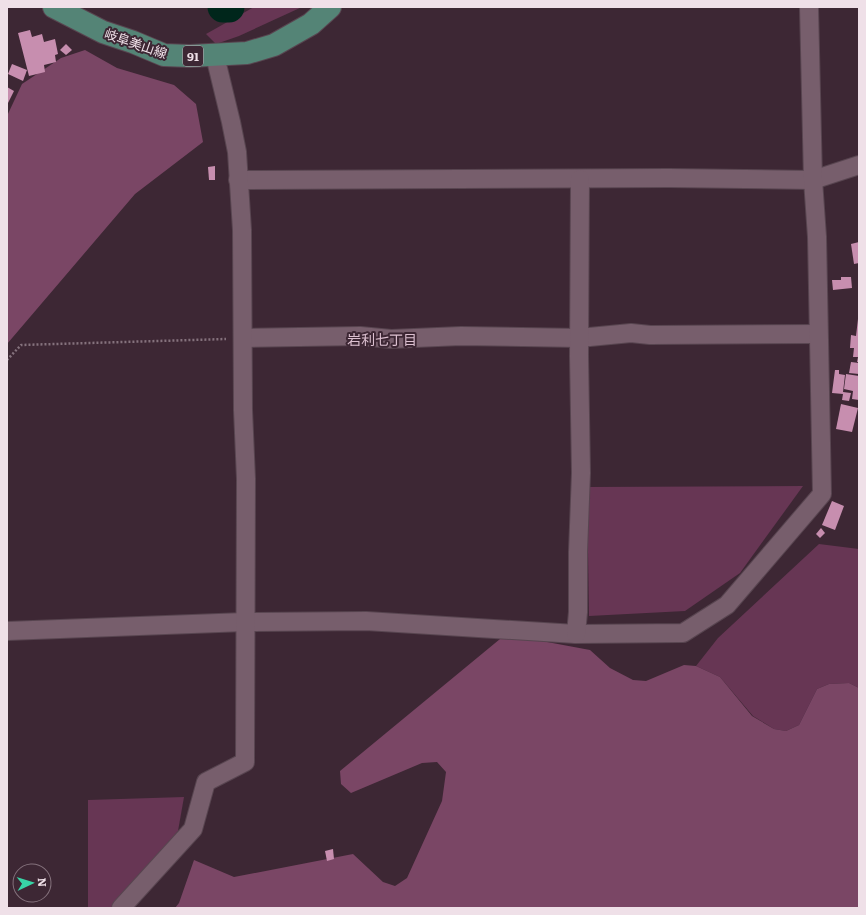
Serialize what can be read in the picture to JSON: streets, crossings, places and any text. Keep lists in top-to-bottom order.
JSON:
{
  "streets": {
    "main road": ["岐阜美山線", "91"]
  },
  "districts": ["岩利七丁目"],
  "north": "right"
}
